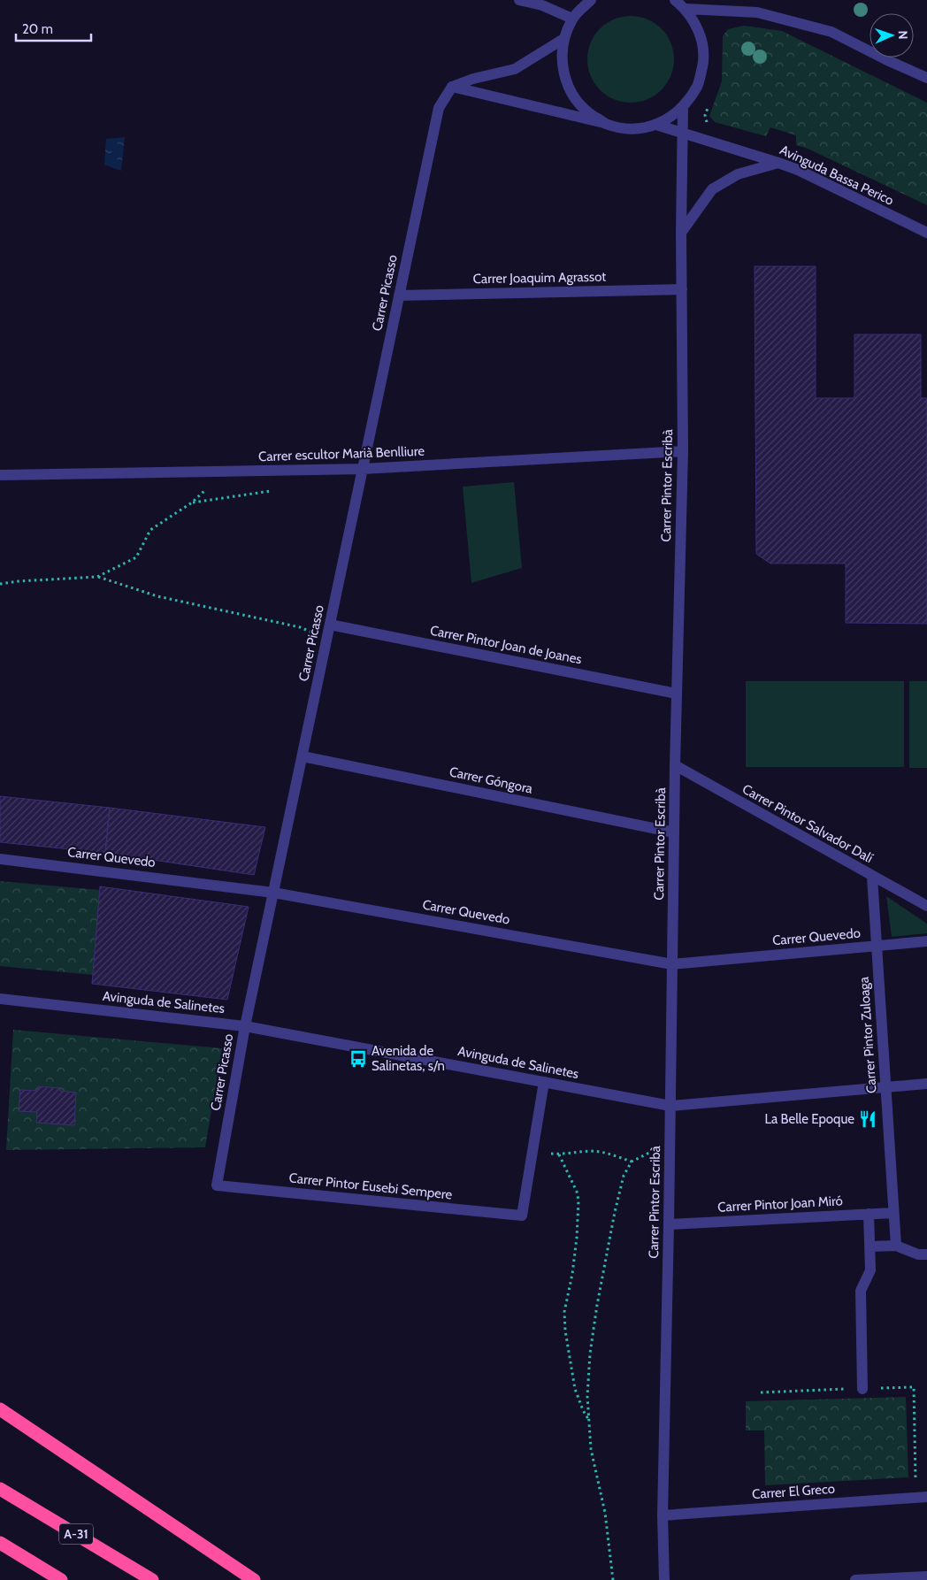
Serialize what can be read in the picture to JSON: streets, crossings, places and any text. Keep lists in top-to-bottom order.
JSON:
{
  "streets": {
    "highway": ["A-31"],
    "street": [
      "Avinguda Bassa Perico",
      "Carrer Joaquim Agrassot",
      "Carrer Picasso",
      "Carrer escultor Marià Benlliure",
      "Carrer Pintor Escribà",
      "Carrer Pintor Joan de Joanes",
      "Carrer Góngora",
      "Carrer Pintor Salvador Dalí",
      "Carrer Quevedo",
      "Avinguda de Salinetes",
      "Carrer Pintor Zuloaga",
      "Carrer Pintor Eusebi Sempere",
      "Carrer Pintor Joan Miró",
      "Carrer El Greco"
    ]
  },
  "crossings": [
    ["Avinguda Bassa Perico", "Carrer Pintor Escribà"],
    ["Carrer Joaquim Agrassot", "Carrer Picasso"],
    ["Carrer Joaquim Agrassot", "Carrer Pintor Escribà"],
    ["Carrer Picasso", "Carrer escultor Marià Benlliure"],
    ["Carrer Picasso", "Carrer Pintor Joan de Joanes"],
    ["Carrer Picasso", "Carrer Góngora"],
    ["Carrer Picasso", "Carrer Quevedo"],
    ["Carrer Picasso", "Avinguda de Salinetes"],
    ["Carrer Picasso", "Carrer Pintor Eusebi Sempere"],
    ["Carrer escultor Marià Benlliure", "Carrer Pintor Escribà"],
    ["Carrer Pintor Escribà", "Carrer Pintor Joan de Joanes"],
    ["Carrer Pintor Escribà", "Carrer Góngora"],
    ["Carrer Pintor Escribà", "Carrer Pintor Salvador Dalí"],
    ["Carrer Pintor Escribà", "Carrer Quevedo"],
    ["Carrer Pintor Escribà", "Avinguda de Salinetes"],
    ["Carrer Pintor Escribà", "Carrer Pintor Joan Miró"],
    ["Carrer Pintor Escribà", "Carrer El Greco"],
    ["Carrer Pintor Salvador Dalí", "Carrer Pintor Zuloaga"],
    ["Carrer Quevedo", "Carrer Pintor Zuloaga"],
    ["Avinguda de Salinetes", "Carrer Pintor Zuloaga"],
    ["Carrer Pintor Zuloaga", "Carrer Pintor Joan Miró"]
  ],
  "places": {
    "bus stop": ["Avenida de Salinetas, s/n"],
    "restaurant": ["La Belle Epoque"]
  },
  "scale_bar": "20 m",
  "north": "right"
}
